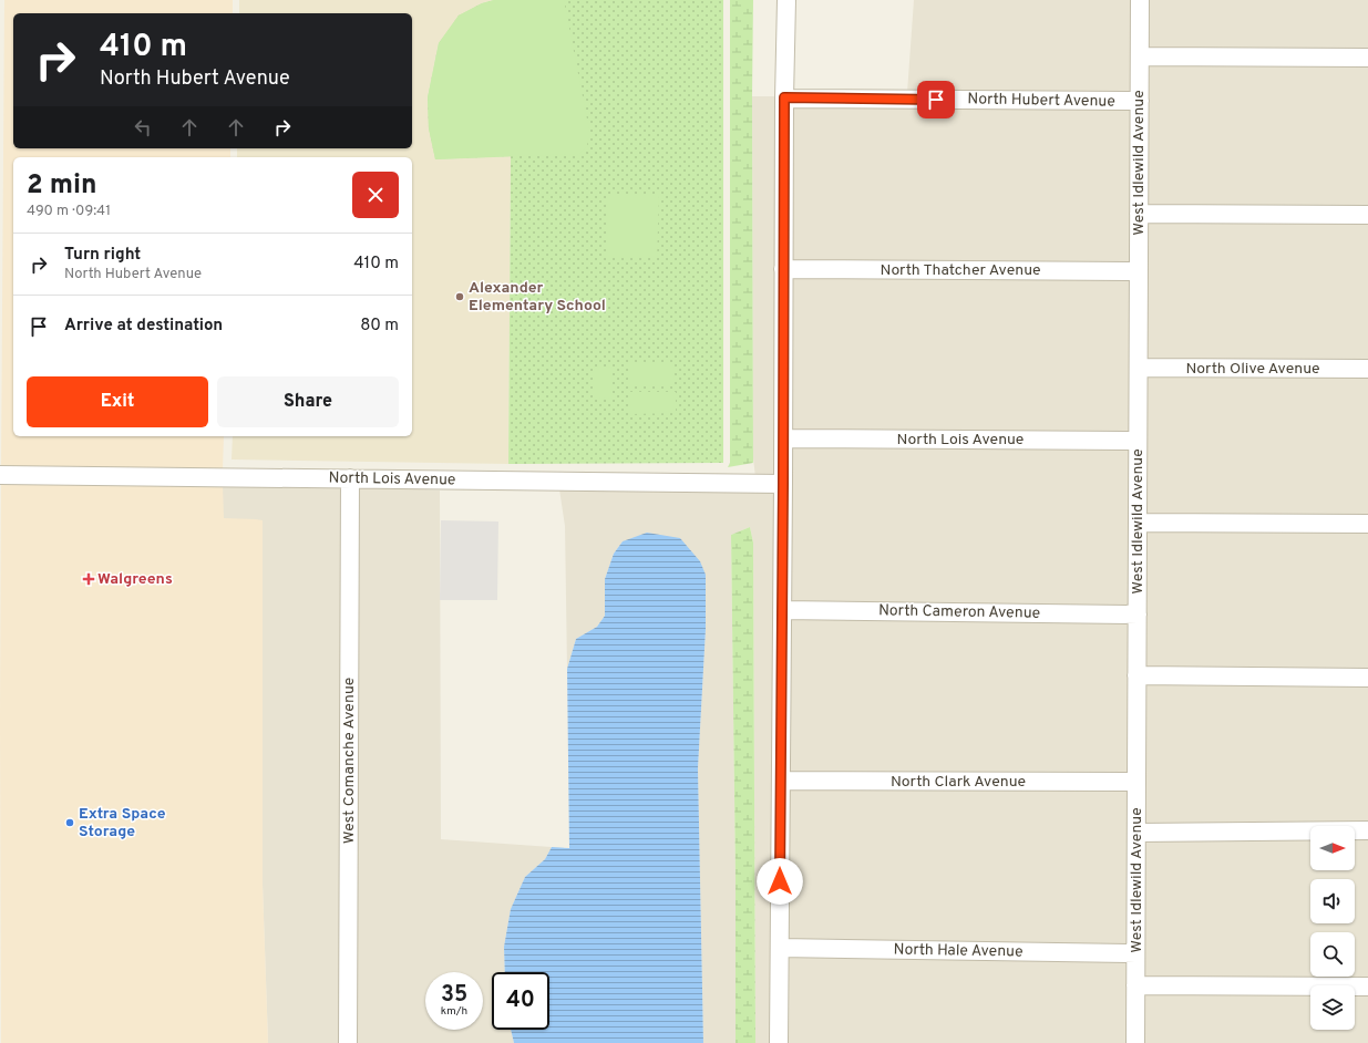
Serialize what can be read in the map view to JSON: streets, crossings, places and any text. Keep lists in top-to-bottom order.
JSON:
{
  "streets": {
    "street": [
      "North Hubert Avenue",
      "West Idlewild Avenue",
      "North Thatcher Avenue",
      "North Olive Avenue",
      "North Lois Avenue",
      "North Cameron Avenue",
      "West Comanche Avenue",
      "North Clark Avenue",
      "North Hale Avenue"
    ]
  },
  "crossings": [
    ["North Hubert Avenue", "West Idlewild Avenue"],
    ["West Idlewild Avenue", "North Thatcher Avenue"],
    ["West Idlewild Avenue", "North Olive Avenue"],
    ["West Idlewild Avenue", "North Lois Avenue"],
    ["West Idlewild Avenue", "North Cameron Avenue"],
    ["West Idlewild Avenue", "North Clark Avenue"],
    ["West Idlewild Avenue", "North Hale Avenue"],
    ["North Lois Avenue", "West Comanche Avenue"]
  ],
  "places": {
    "other": ["Alexander Elementary School", "Extra Space Storage"],
    "health": ["Walgreens"]
  },
  "north": "right",
  "page": {
    "turn": ["410 m", "North Hubert Avenue"],
    "heading": ["2 min", "490 m · 09:41"],
    "list": [
      {
        "name": "Turn right",
        "note": "North Hubert Avenue",
        "value": "410 m"
      },
      {
        "name": "Arrive at destination",
        "value": "80 m"
      }
    ],
    "buttons": ["Exit", "Share"],
    "speed": "35 km/h",
    "limit": "40"
  }
}
